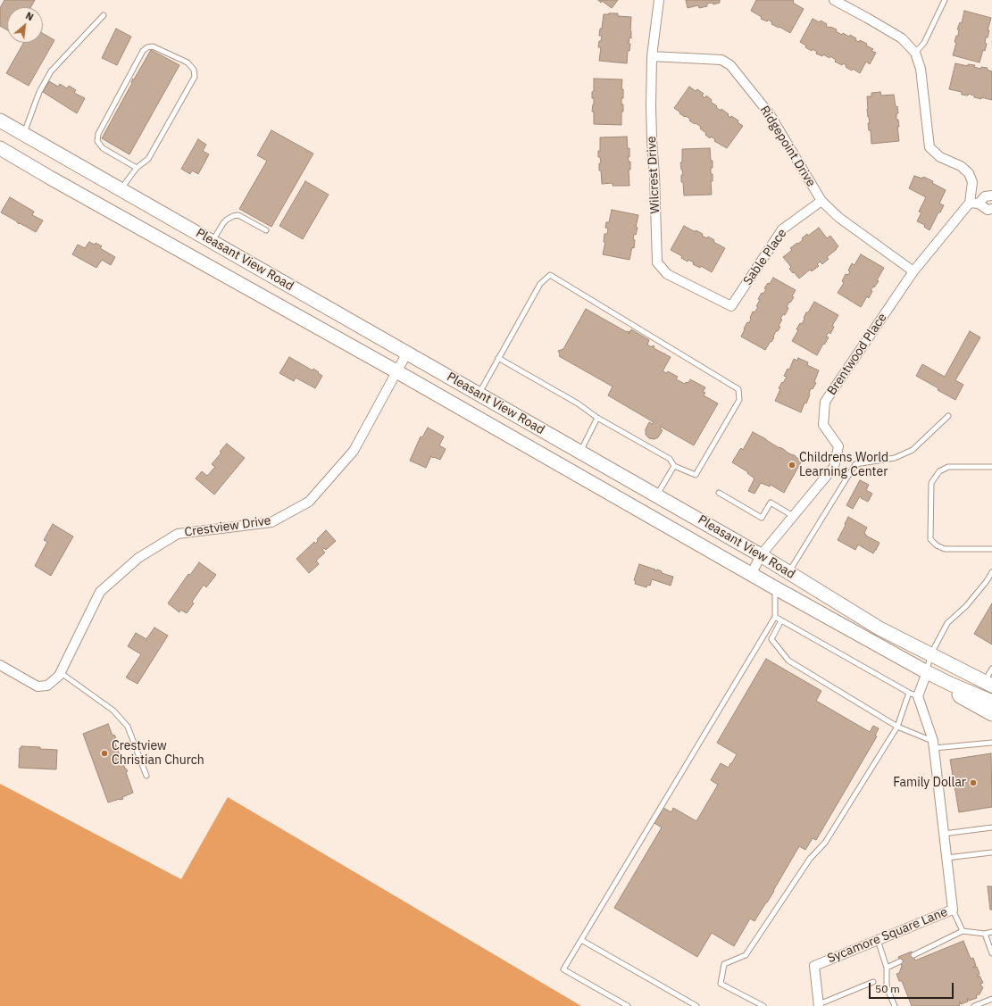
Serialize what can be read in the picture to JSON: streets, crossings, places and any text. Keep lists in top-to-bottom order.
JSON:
{
  "streets": {
    "main road": ["Pleasant View Road"],
    "street": [
      "Ridgepoint Drive",
      "Wilcrest Drive",
      "Sable Place",
      "Brentwood Place",
      "Crestview Drive",
      "Sycamore Square Lane"
    ]
  },
  "crossings": [
    ["Ridgepoint Drive", "Wilcrest Drive"],
    ["Ridgepoint Drive", "Sable Place"],
    ["Ridgepoint Drive", "Brentwood Place"],
    ["Wilcrest Drive", "Sable Place"],
    ["Pleasant View Road", "Brentwood Place"],
    ["Pleasant View Road", "Crestview Drive"]
  ],
  "places": ["Childrens World Learning Center", "Crestview Christian Church", "Family Dollar"],
  "scale_bar": "50 m",
  "north": "top right"
}
